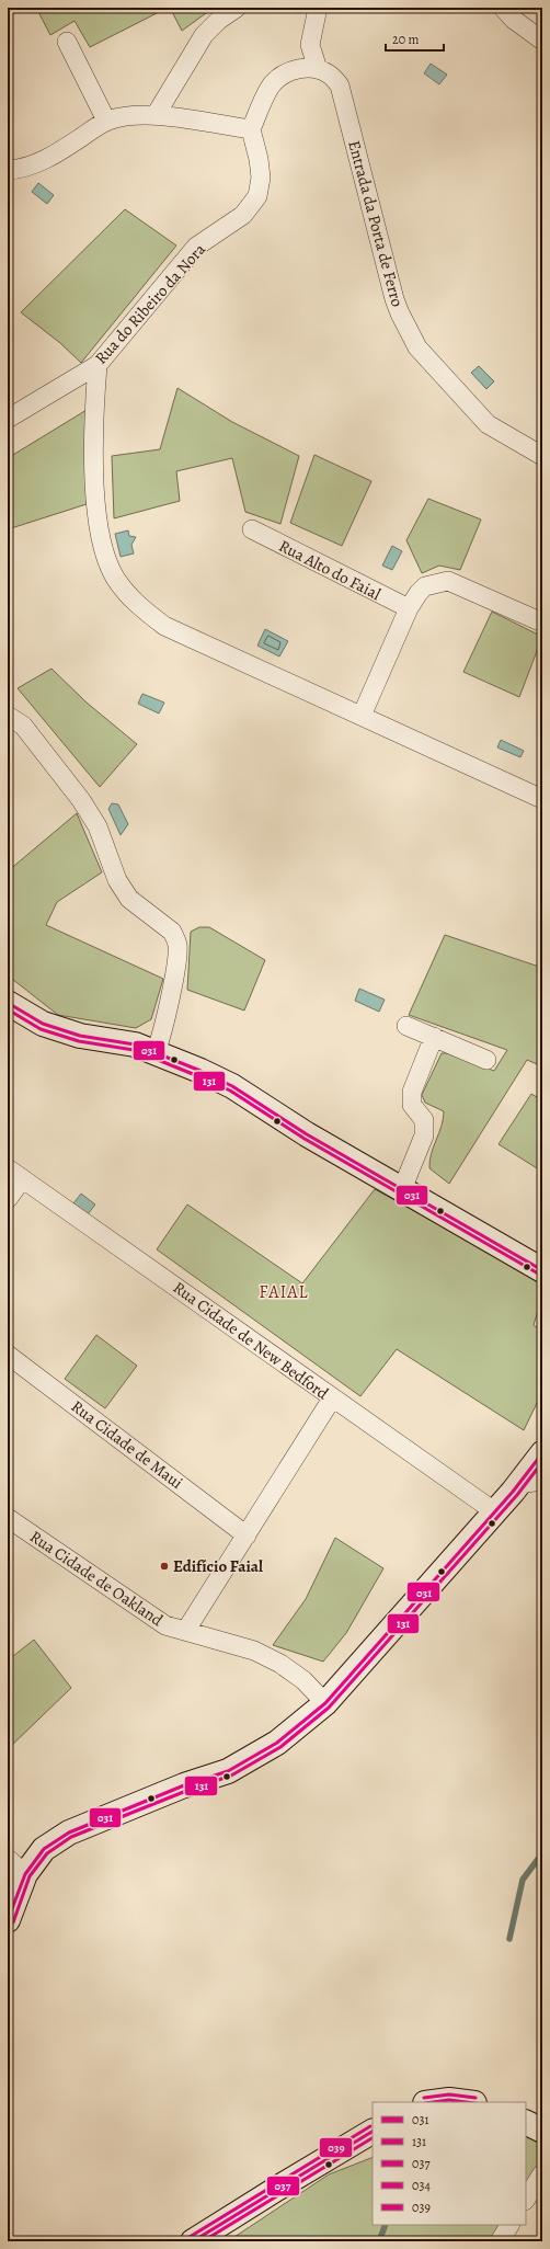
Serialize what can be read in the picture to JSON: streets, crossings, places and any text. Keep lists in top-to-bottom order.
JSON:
{
  "streets": {
    "street": [
      "Entrada da Porta de Ferro",
      "Rua do Ribeiro da Nora",
      "Rua Alto do Faial",
      "Rua Cidade de New Bedford",
      "Rua Cidade de Maui",
      "Rua Cidade de Oakland"
    ]
  },
  "districts": ["FAIAL"],
  "places": ["Edifício Faial"],
  "lines": [
    "transit line 031",
    "transit line 131",
    "transit line 039",
    "transit line 037",
    "transit line 034"
  ],
  "legend": [
    "031",
    "131",
    "037",
    "034",
    "039"
  ],
  "scale_bar": "20 m"
}
